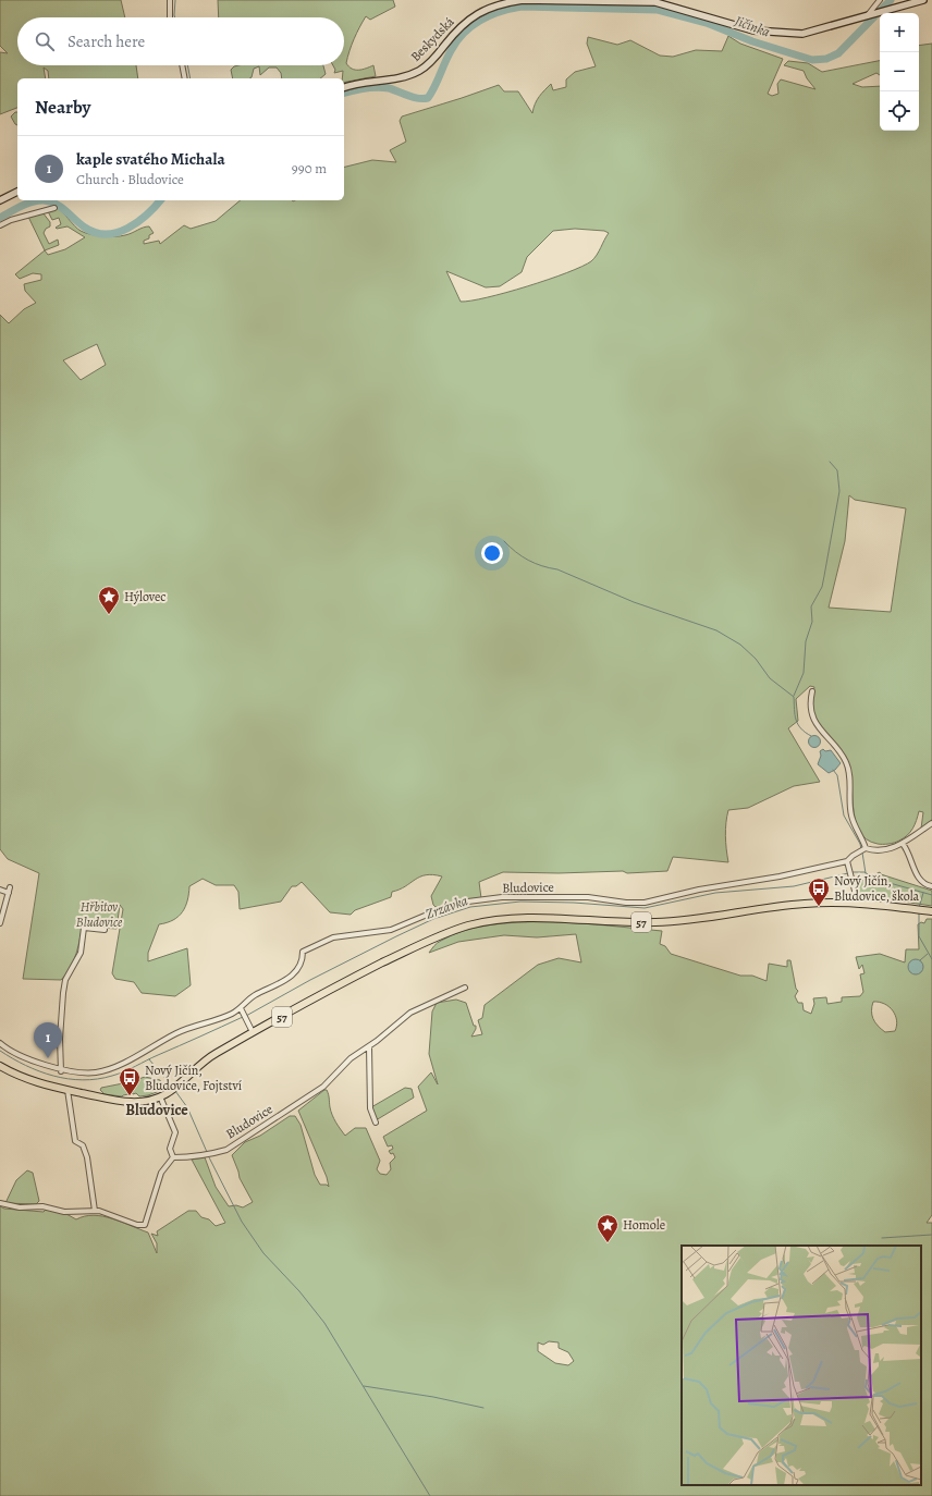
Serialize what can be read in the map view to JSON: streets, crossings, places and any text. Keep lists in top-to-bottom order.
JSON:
{
  "streets": {
    "main road": ["57"],
    "street": ["Beskydská", "Bludovice"]
  },
  "districts": ["Bludovice"],
  "water": ["Jičínka", "Zrzávka"],
  "parks": ["Hřbitov Bludovice"],
  "places": {
    "place": ["Hýlovec", "Homole"],
    "bus stop": ["Nový Jičín, Bludovice, škola", "Nový Jičín, Bludovice, Fojtství"]
  },
  "page": {
    "map_buttons": ["+", "−"],
    "search": "Search here",
    "heading": "Nearby",
    "list": [
      {
        "mark": "1",
        "name": "kaple svatého Michala",
        "note": "Church · Bludovice",
        "value": "990 m"
      }
    ],
    "pins": "1"
  }
}
